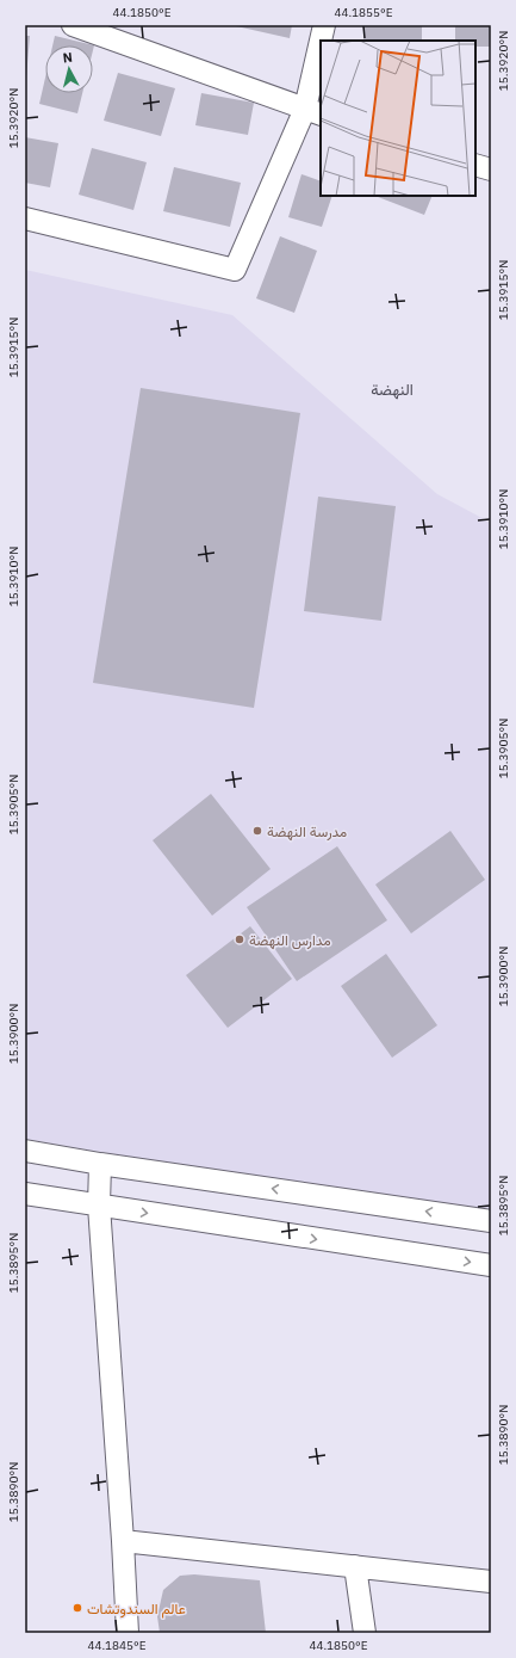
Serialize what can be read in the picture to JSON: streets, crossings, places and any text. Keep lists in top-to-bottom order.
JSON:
{
  "districts": ["النهضة"],
  "places": ["مدرسة النهضة", "مدارس النهضة", "عالم السندوتشات"],
  "north": "top",
  "coordinates": [
    "44.1850°E",
    "44.1855°E",
    "15.3920°N",
    "15.3915°N",
    "15.3910°N",
    "15.3905°N",
    "15.3900°N",
    "15.3895°N",
    "15.3890°N",
    "44.1845°E"
  ]
}
